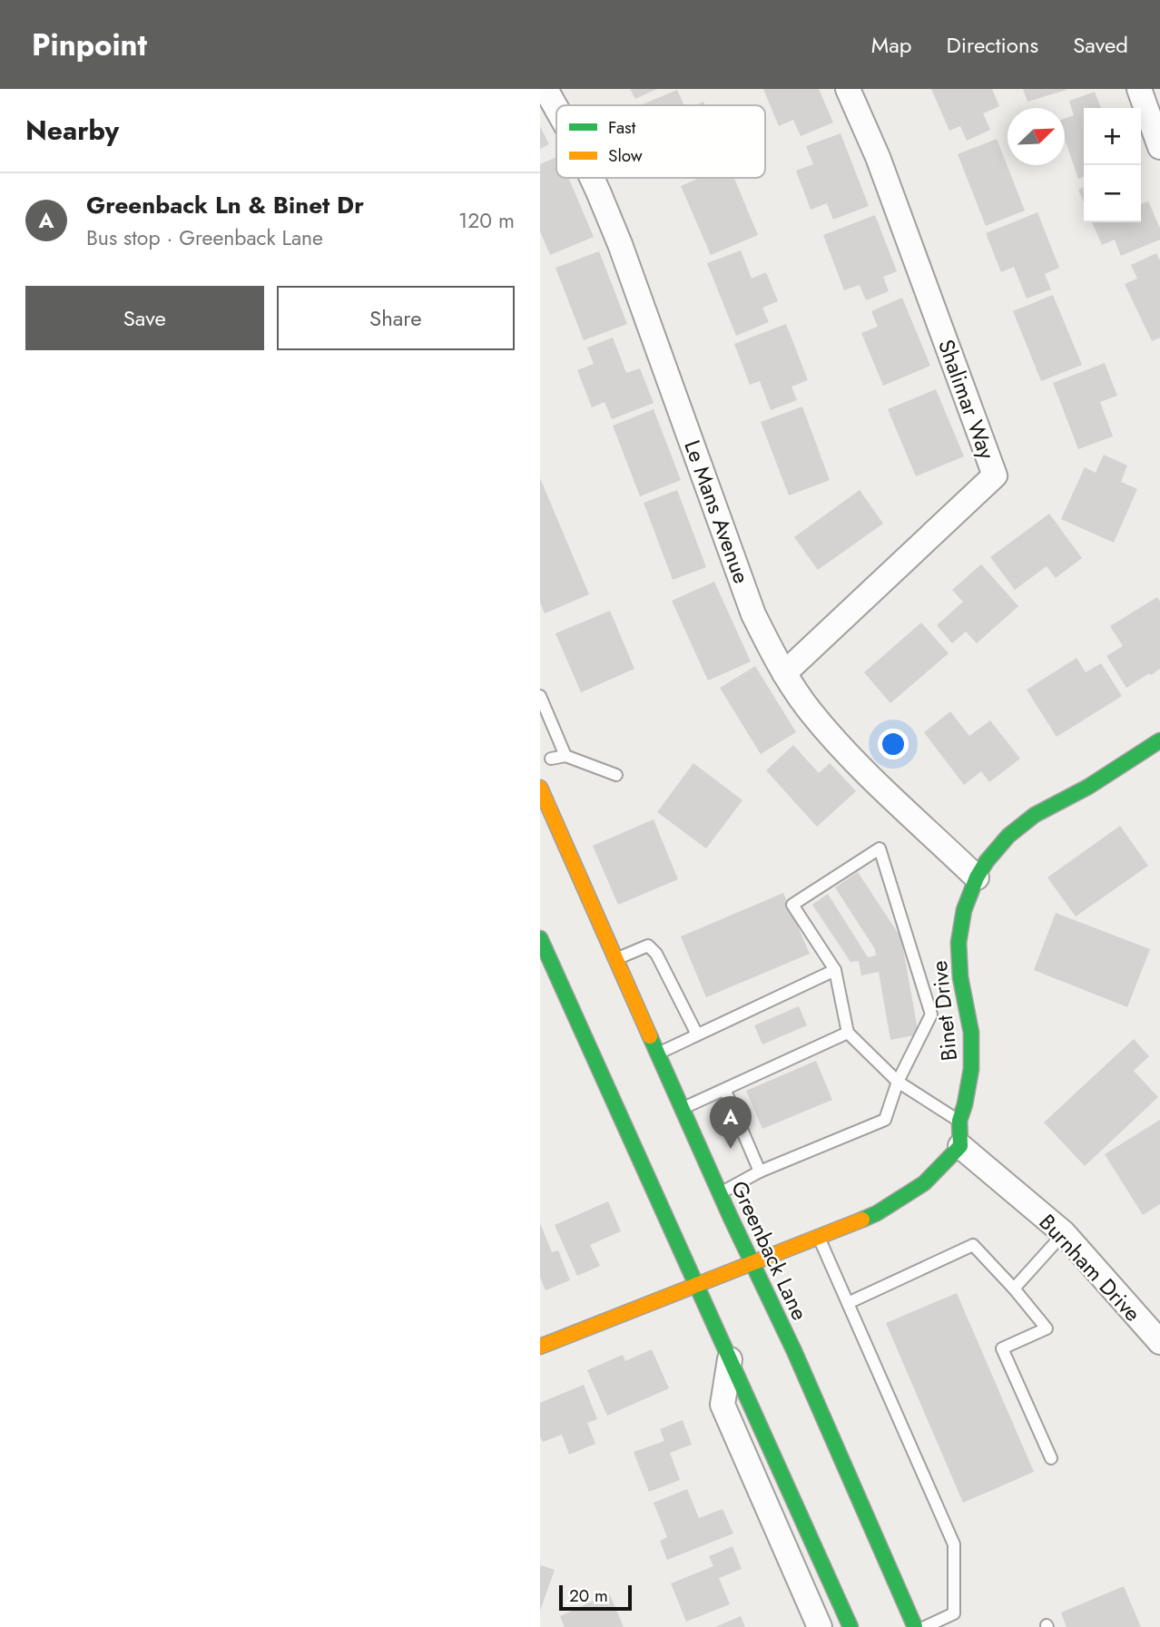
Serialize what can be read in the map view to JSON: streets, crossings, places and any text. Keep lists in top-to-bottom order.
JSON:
{
  "streets": {
    "main road": ["Binet Drive", "Greenback Lane"],
    "street": ["Shalimar Way", "Le Mans Avenue", "Burnham Drive"]
  },
  "crossings": [
    ["Shalimar Way", "Le Mans Avenue"],
    ["Le Mans Avenue", "Binet Drive"],
    ["Binet Drive", "Burnham Drive"]
  ],
  "legend": ["Fast", "Slow"],
  "scale_bar": "20 m",
  "north": "top right",
  "page": {
    "header": "Pinpoint",
    "nav": ["Map", "Directions", "Saved"],
    "heading": "Nearby",
    "map_buttons": ["+", "−"],
    "list": [
      {
        "mark": "A",
        "name": "Greenback Ln & Binet Dr",
        "note": "Bus stop · Greenback Lane",
        "value": "120 m"
      }
    ],
    "buttons": ["Save", "Share"],
    "pins": "A",
    "scale": "20 m"
  }
}
